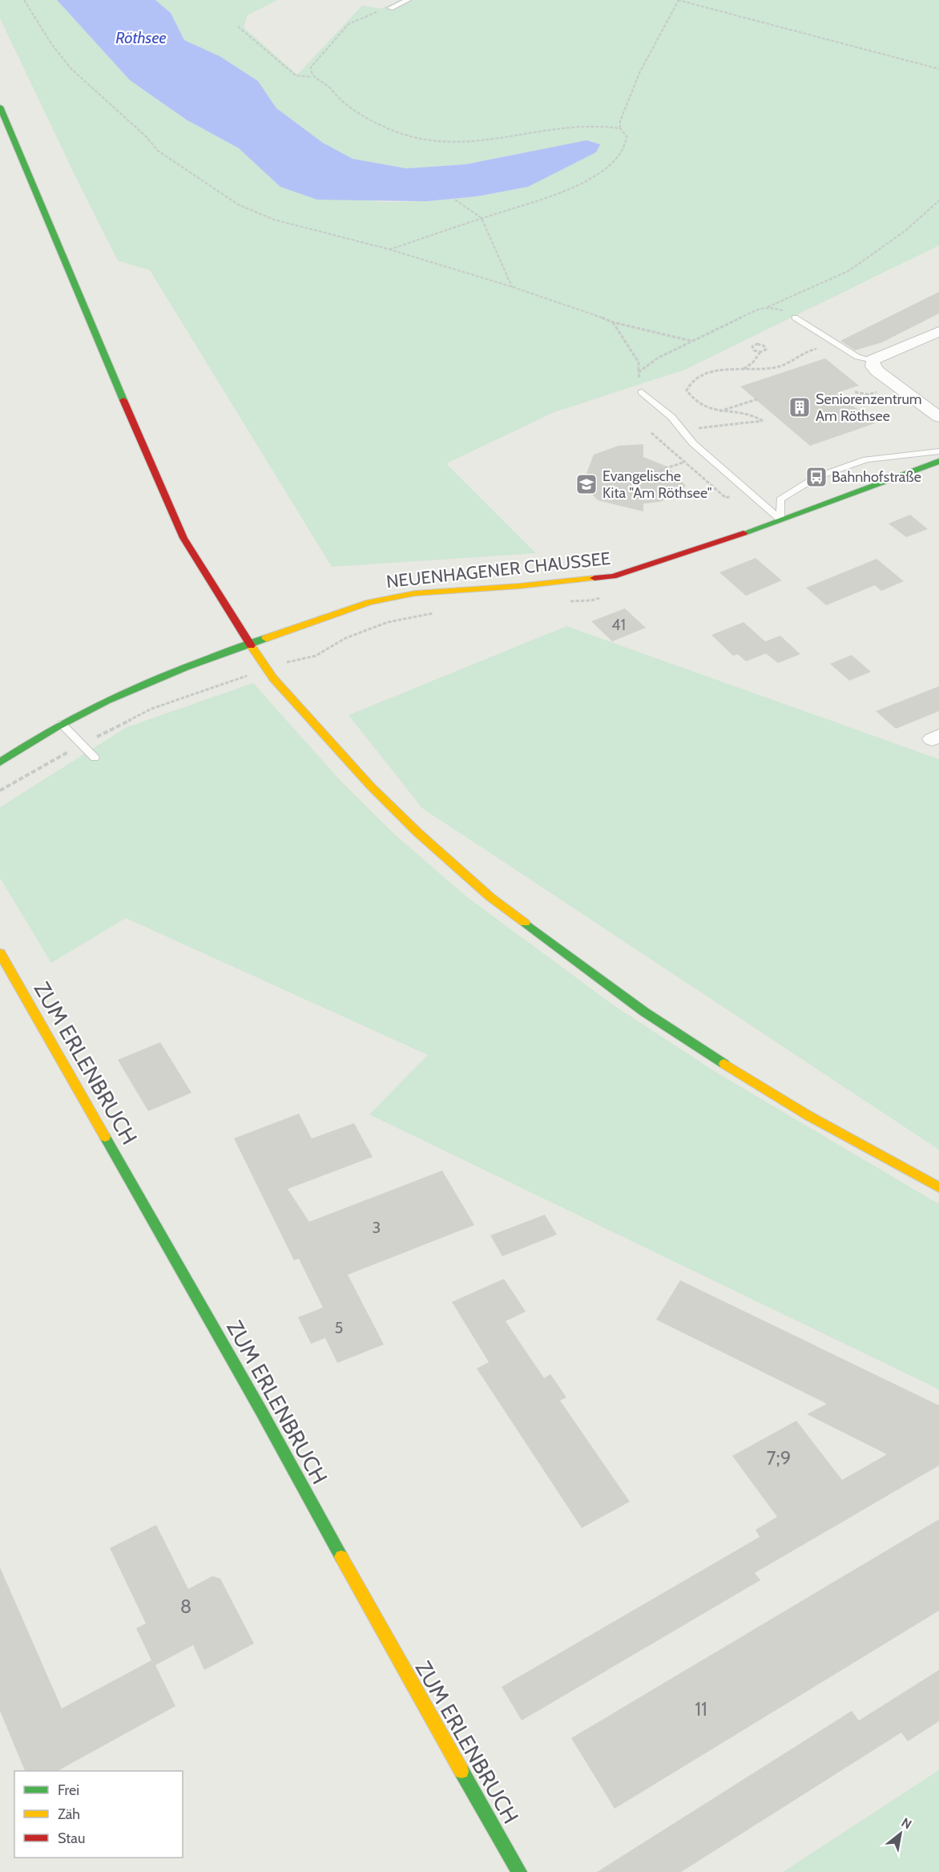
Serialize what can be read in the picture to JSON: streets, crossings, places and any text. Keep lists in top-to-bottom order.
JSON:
{
  "streets": {
    "main road": ["NEUENHAGENER CHAUSSEE", "ZUM ERLENBRUCH"]
  },
  "water": ["Röthsee"],
  "places": {
    "building": ["Seniorenzentrum Am Röthsee"],
    "bus stop": ["Bahnhofstraße"],
    "school or university": ["Evangelische Kita \"Am Röthsee\""]
  },
  "house_numbers": [
    "41",
    "3",
    "5",
    "7;9",
    "8",
    "11"
  ],
  "legend": ["Frei", "Zäh", "Stau"],
  "north": "top right"
}
